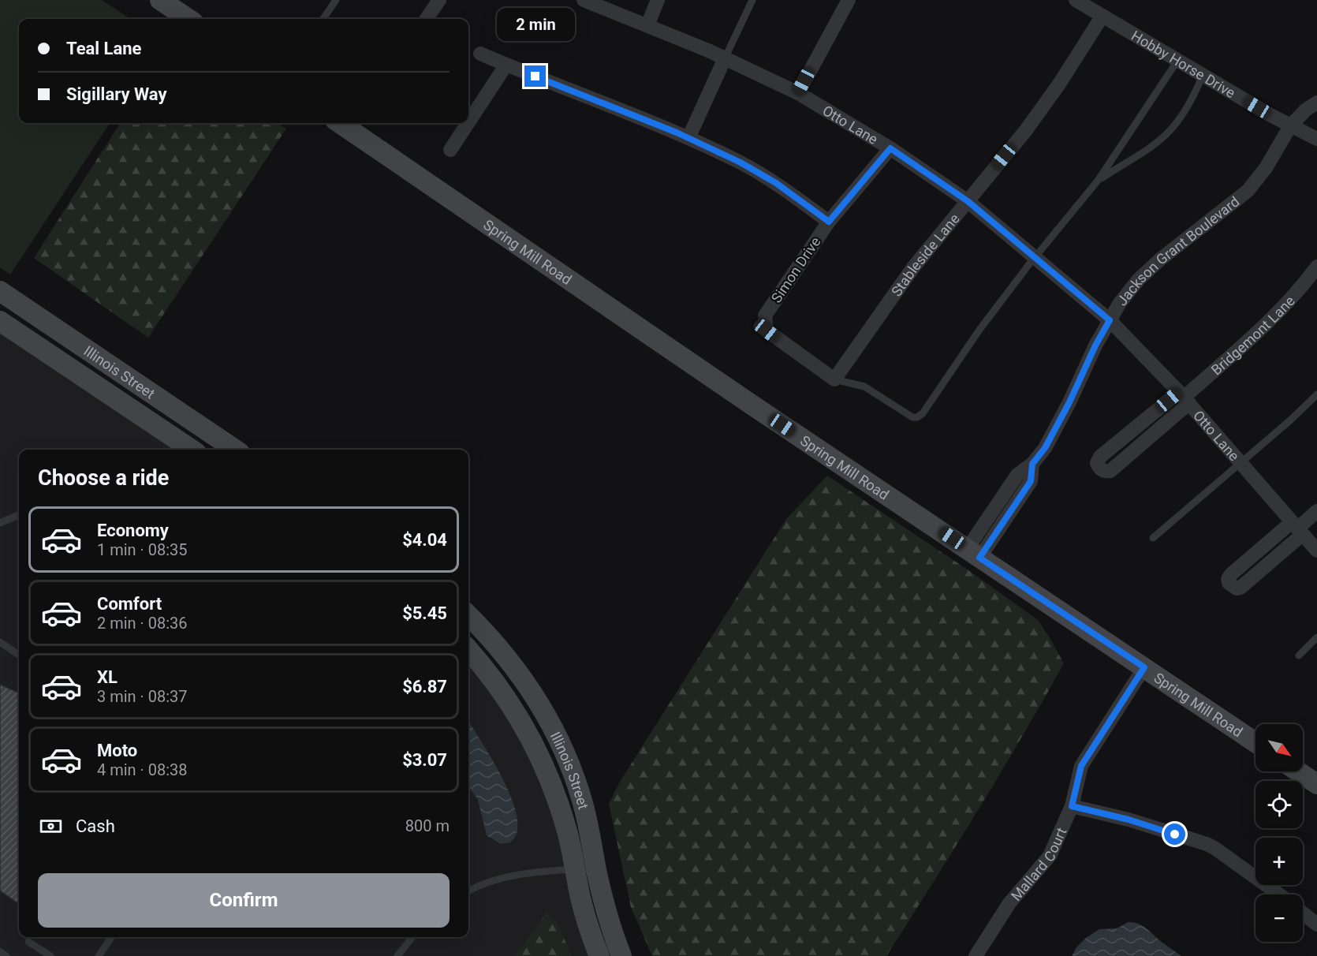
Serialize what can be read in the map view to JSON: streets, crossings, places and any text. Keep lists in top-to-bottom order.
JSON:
{
  "streets": {
    "street": [
      "Hobby Horse Drive",
      "Otto Lane",
      "Spring Mill Road",
      "Jackson Grant Boulevard",
      "Stableside Lane",
      "Simon Drive",
      "Bridgemont Lane",
      "Illinois Street",
      "Mallard Court"
    ]
  },
  "crossings": [
    ["Hobby Horse Drive", "Jackson Grant Boulevard"],
    ["Hobby Horse Drive", "Stableside Lane"],
    ["Otto Lane", "Jackson Grant Boulevard"],
    ["Otto Lane", "Stableside Lane"],
    ["Otto Lane", "Simon Drive"],
    ["Otto Lane", "Bridgemont Lane"],
    ["Spring Mill Road", "Jackson Grant Boulevard"],
    ["Spring Mill Road", "Mallard Court"],
    ["Stableside Lane", "Simon Drive"]
  ],
  "north": "bottom right",
  "page": {
    "bubble": "2 min",
    "banner": ["Teal Lane", "Sigillary Way"],
    "heading": "Choose a ride",
    "list": [
      {
        "name": "Economy",
        "note": "1 min · 08:35",
        "value": "$4.04"
      },
      {
        "name": "Comfort",
        "note": "2 min · 08:36",
        "value": "$5.45"
      },
      {
        "name": "XL",
        "note": "3 min · 08:37",
        "value": "$6.87"
      },
      {
        "name": "Moto",
        "note": "4 min · 08:38",
        "value": "$3.07"
      }
    ],
    "map_buttons": ["+", "−"],
    "pay": ["Cash", "800 m"],
    "buttons": "Confirm"
  }
}
